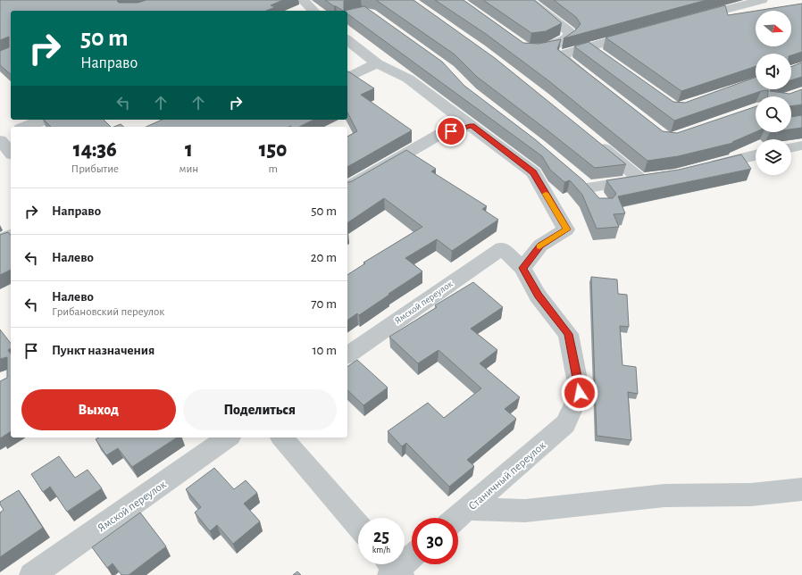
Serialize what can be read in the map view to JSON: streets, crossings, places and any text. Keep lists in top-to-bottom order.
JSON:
{
  "streets": {
    "street": ["Ямской переулок", "Станичный переулок"]
  },
  "crossings": [
    ["Ямской переулок", "Станичный переулок"]
  ],
  "north": "right",
  "page": {
    "turn": ["50 m", "Направо"],
    "eta": [
      "14:36",
      "Прибытие",
      "1",
      "мин",
      "150",
      "m"
    ],
    "list": [
      {
        "name": "Направо",
        "value": "50 m"
      },
      {
        "name": "Налево",
        "value": "20 m"
      },
      {
        "name": "Налево",
        "note": "Грибановский переулок",
        "value": "70 m"
      },
      {
        "name": "Пункт назначения",
        "value": "10 m"
      }
    ],
    "buttons": ["Выход", "Поделиться"],
    "speed": "25 km/h",
    "limit": "30"
  }
}
